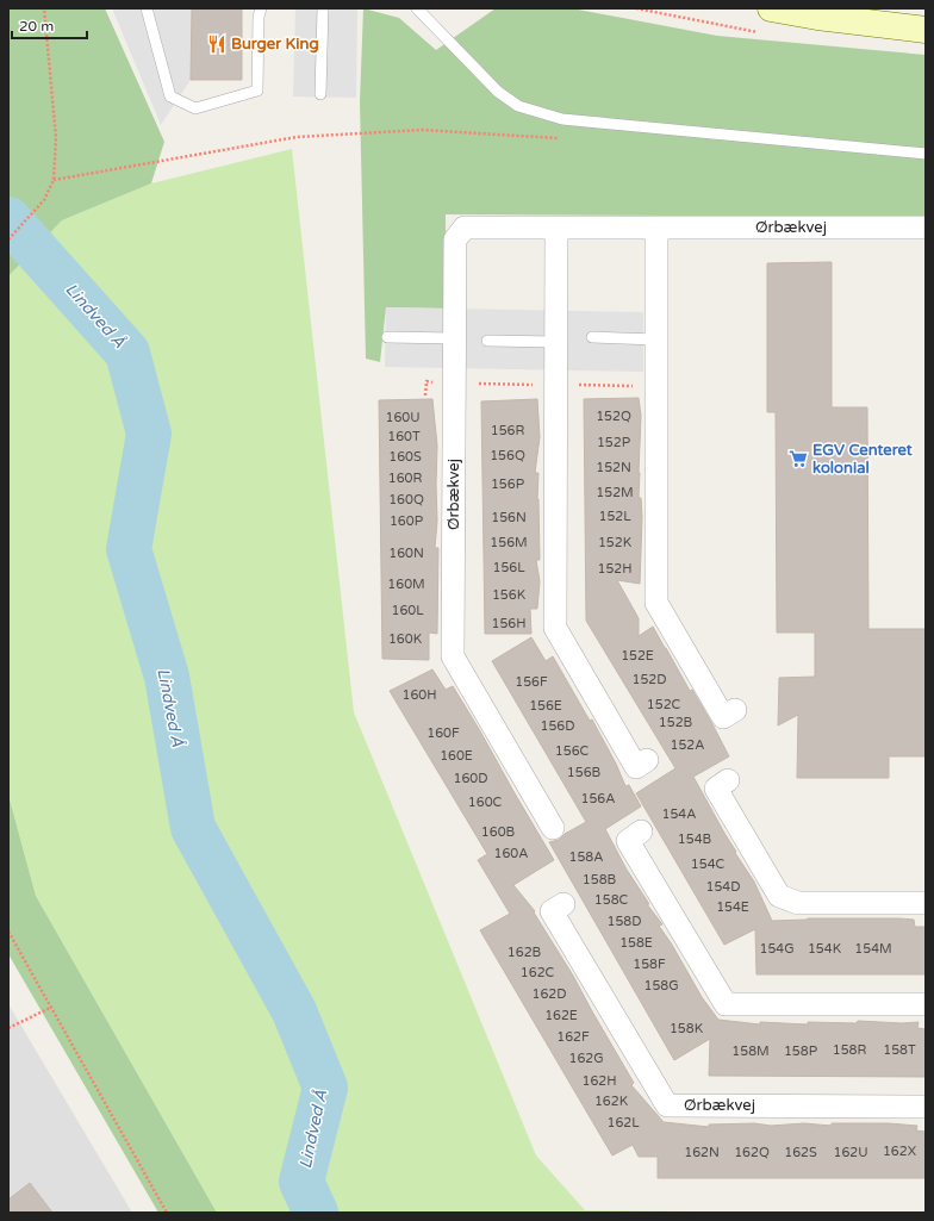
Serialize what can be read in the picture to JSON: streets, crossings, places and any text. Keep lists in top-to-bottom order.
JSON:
{
  "streets": {
    "street": ["Ørbækvej"]
  },
  "water": ["Lindved Å"],
  "places": {
    "restaurant": ["Burger King"],
    "supermarket": ["EGV Centeret kolonial"]
  },
  "house_numbers": [
    "152Q",
    "160U",
    "156R",
    "160T",
    "152P",
    "156Q",
    "160S",
    "152N",
    "160R",
    "156P",
    "152M",
    "160Q",
    "152L",
    "156N",
    "160P",
    "156M",
    "152K",
    "160N",
    "156L",
    "152H",
    "160M",
    "156K",
    "160L",
    "156H",
    "160K",
    "152E",
    "152D",
    "156F",
    "160H",
    "152C",
    "156E",
    "152B",
    "156D",
    "160F",
    "152A",
    "156C",
    "160E",
    "156B",
    "160D",
    "156A",
    "160C",
    "154A",
    "160B",
    "154B",
    "160A",
    "158A",
    "154C",
    "158B",
    "154D",
    "158C",
    "154E",
    "158D",
    "158E",
    "154G",
    "154K",
    "154M",
    "162B",
    "158F",
    "162C",
    "158G",
    "162D",
    "162E",
    "158K",
    "162F",
    "158R",
    "158T",
    "158M",
    "158P",
    "162G",
    "162H",
    "162K",
    "162L",
    "162X",
    "162N",
    "162Q",
    "162S",
    "162U"
  ],
  "scale_bar": "20 m"
}
